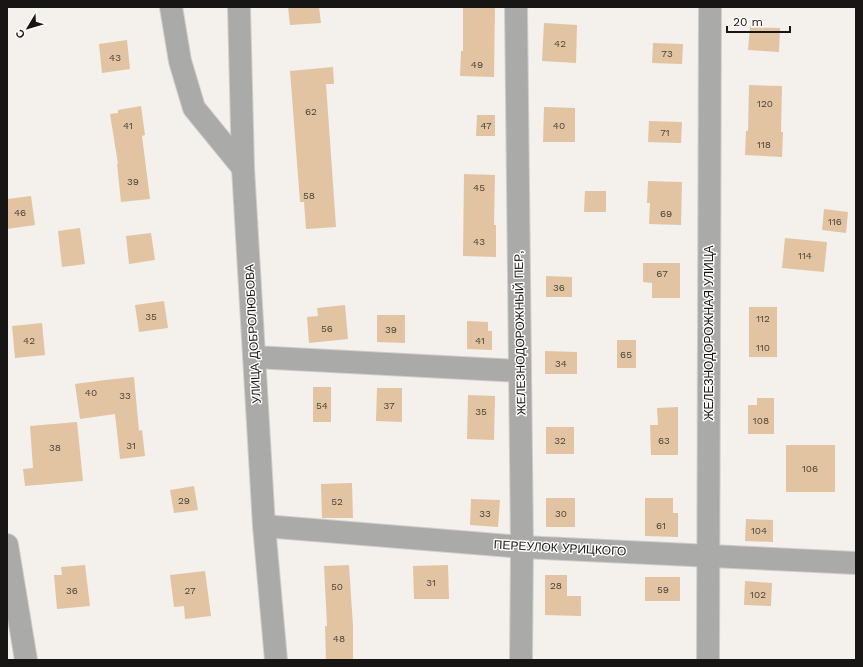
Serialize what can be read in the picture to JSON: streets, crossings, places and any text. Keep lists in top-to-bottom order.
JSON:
{
  "streets": {
    "street": [
      "ЖЕЛЕЗНОДОРОЖНЫЙ ПЕР,",
      "ЖЕЛЕЗНОДОРОЖНАЯ УЛИЦА",
      "УЛИЦА ДОБРОЛЮБОВА",
      "ПЕРЕУЛОК УРИЦКОГО"
    ]
  },
  "crossings": [
    ["ЖЕЛЕЗНОДОРОЖНЫЙ ПЕР,", "ПЕРЕУЛОК УРИЦКОГО"],
    ["ЖЕЛЕЗНОДОРОЖНАЯ УЛИЦА", "ПЕРЕУЛОК УРИЦКОГО"],
    ["УЛИЦА ДОБРОЛЮБОВА", "ПЕРЕУЛОК УРИЦКОГО"]
  ],
  "house_numbers": [
    "42",
    "73",
    "43",
    "49",
    "120",
    "62",
    "41",
    "47",
    "40",
    "71",
    "118",
    "39",
    "45",
    "58",
    "46",
    "69",
    "116",
    "43",
    "114",
    "67",
    "36",
    "35",
    "112",
    "56",
    "39",
    "42",
    "41",
    "110",
    "65",
    "34",
    "40",
    "33",
    "54",
    "37",
    "35",
    "108",
    "32",
    "63",
    "31",
    "38",
    "106",
    "29",
    "52",
    "33",
    "30",
    "61",
    "104",
    "31",
    "28",
    "50",
    "59",
    "36",
    "27",
    "102",
    "48"
  ],
  "scale_bar": "20 m",
  "north": "bottom left"
}
